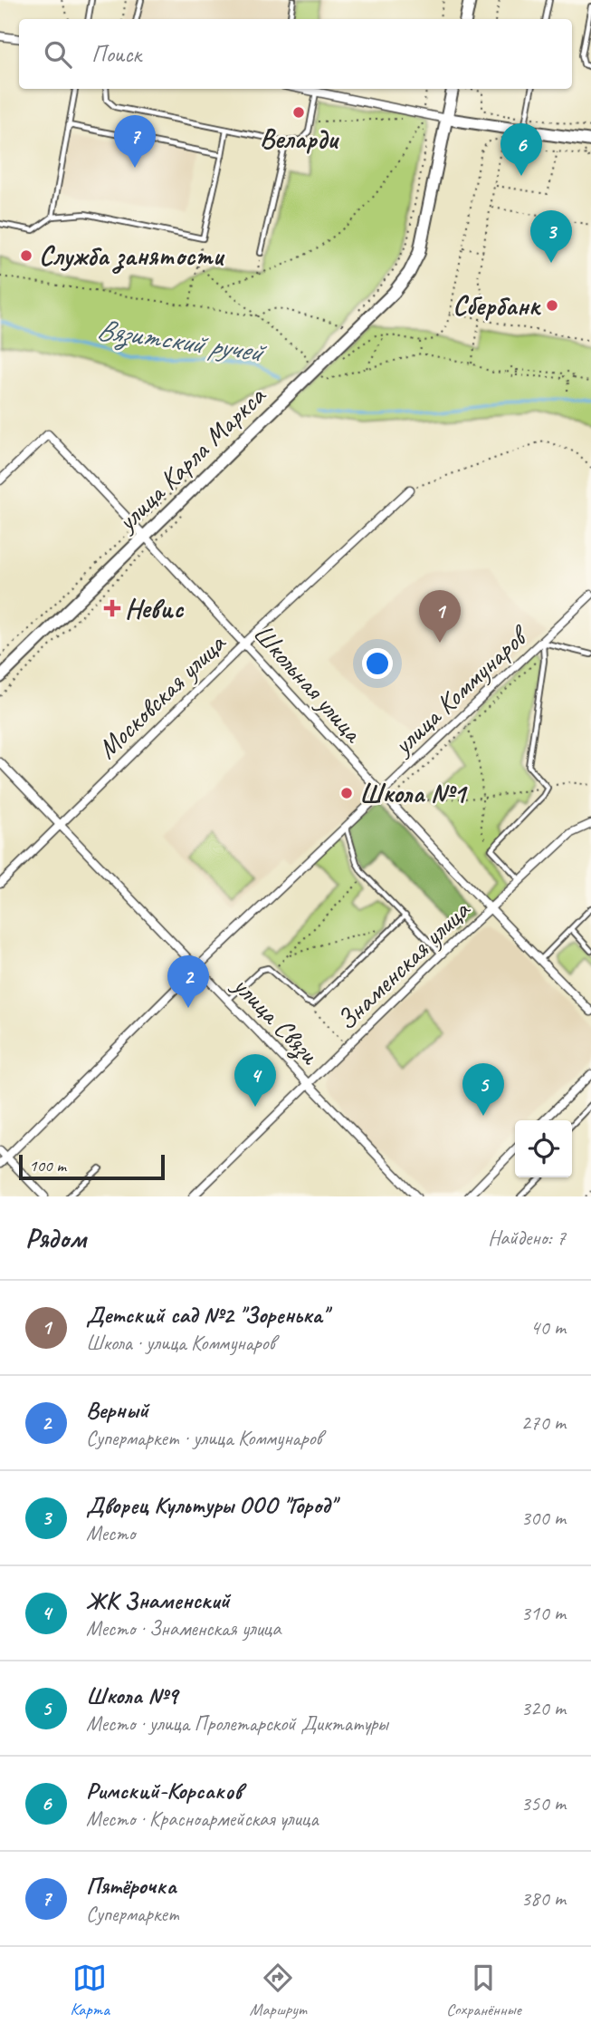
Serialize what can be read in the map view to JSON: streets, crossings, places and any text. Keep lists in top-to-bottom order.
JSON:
{
  "streets": {
    "main road": ["улица Карла Маркса"],
    "street": [
      "Школьная улица",
      "улица Коммунаров",
      "Московская улица",
      "Знаменская улица",
      "улица Связи"
    ]
  },
  "crossings": [
    ["улица Карла Маркса", "Школьная улица"],
    ["Школьная улица", "улица Коммунаров"],
    ["Школьная улица", "Московская улица"],
    ["Школьная улица", "Знаменская улица"],
    ["улица Коммунаров", "улица Связи"],
    ["Московская улица", "улица Связи"],
    ["Знаменская улица", "улица Связи"]
  ],
  "water": ["Вязитский ручей"],
  "places": {
    "other": [
      "Веларди",
      "Служба занятости",
      "Сбербанк",
      "Школа №1"
    ],
    "health": ["Невис"]
  },
  "scale_bar": "100 m",
  "page": {
    "search": "Поиск",
    "pins": [
      "7",
      "6",
      "3",
      "1",
      "2",
      "4",
      "5"
    ],
    "scale": "100 m",
    "heading": ["Рядом", "Найдено: 7"],
    "list": [
      {
        "mark": "1",
        "name": "Детский сад №2 \"Зоренька\"",
        "note": "Школа · улица Коммунаров",
        "value": "40 m"
      },
      {
        "mark": "2",
        "name": "Верный",
        "note": "Супермаркет · улица Коммунаров",
        "value": "270 m"
      },
      {
        "mark": "3",
        "name": "Дворец Культуры ООО \"Город\"",
        "note": "Место",
        "value": "300 m"
      },
      {
        "mark": "4",
        "name": "ЖК Знаменский",
        "note": "Место · Знаменская улица",
        "value": "310 m"
      },
      {
        "mark": "5",
        "name": "Школа №9",
        "note": "Место · улица Пролетарской Диктатуры",
        "value": "320 m"
      },
      {
        "mark": "6",
        "name": "Римский-Корсаков",
        "note": "Место · Красноармейская улица",
        "value": "350 m"
      },
      {
        "mark": "7",
        "name": "Пятёрочка",
        "note": "Супермаркет",
        "value": "380 m"
      }
    ],
    "nav": ["Карта", "Маршрут", "Сохранённые"]
  }
}
